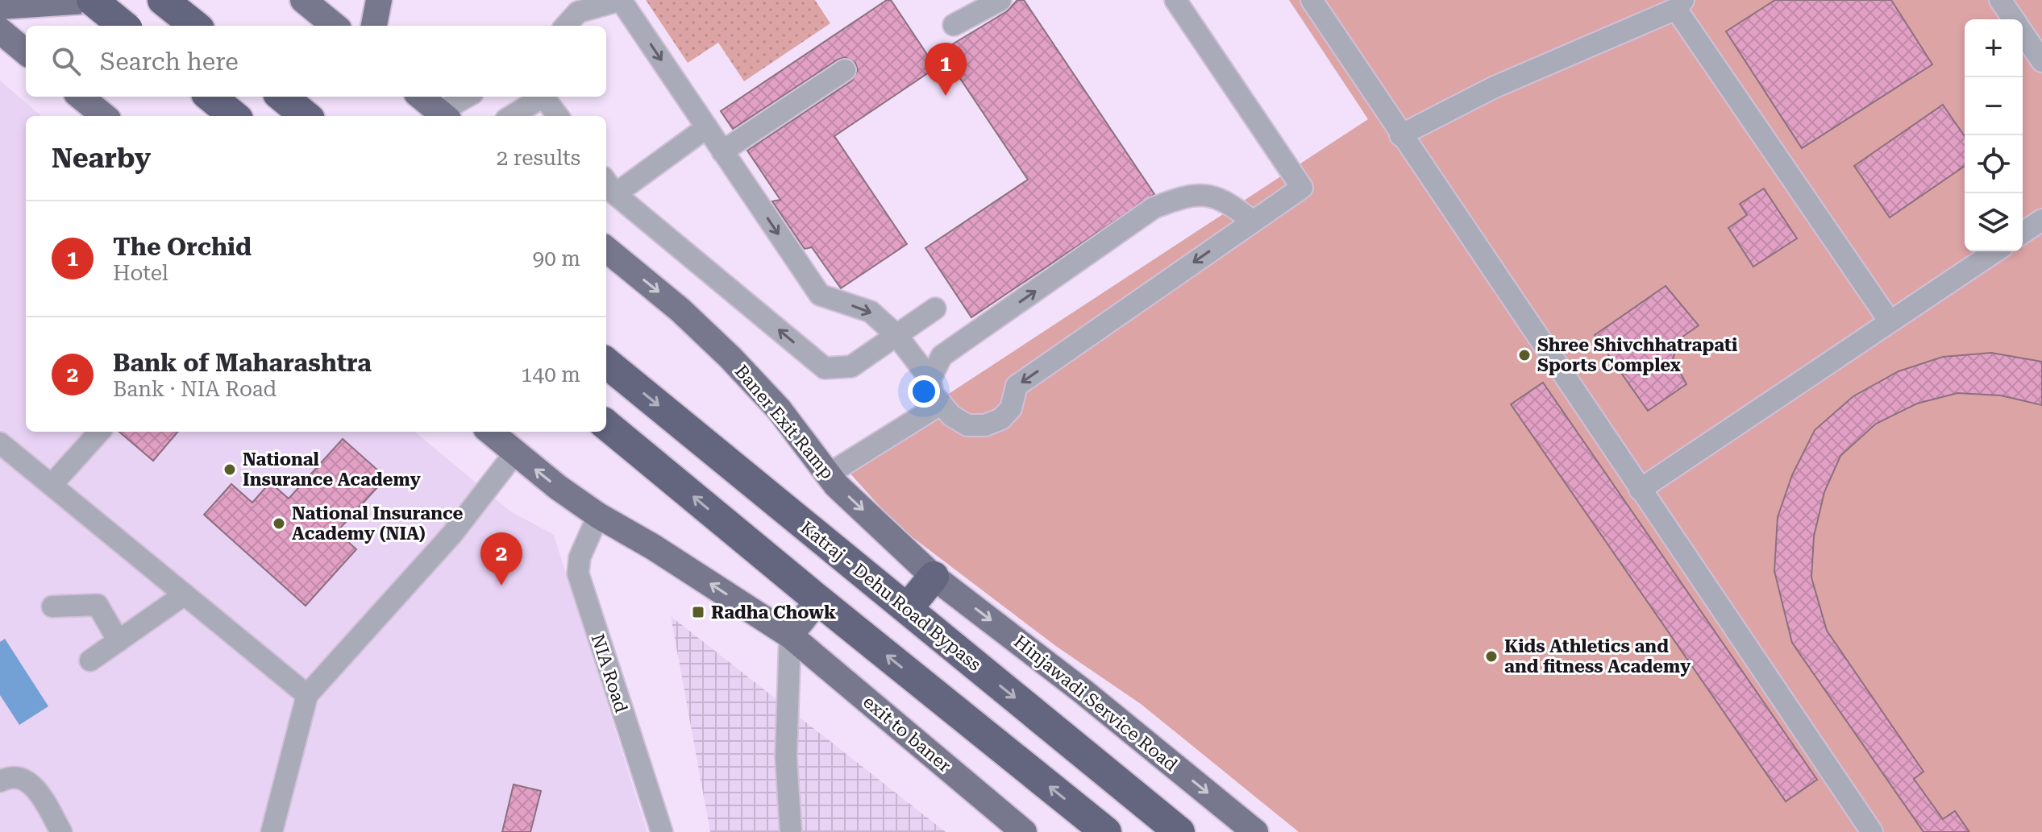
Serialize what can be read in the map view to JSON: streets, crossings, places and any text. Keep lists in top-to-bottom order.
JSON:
{
  "streets": {
    "highway": ["Katraj - Dehu Road Bypass"],
    "main road": ["Baner Exit Ramp", "Hinjawadi Service Road", "exit to baner"],
    "street": ["NIA Road"]
  },
  "crossings": [
    ["Baner Exit Ramp", "Hinjawadi Service Road"]
  ],
  "one_way": ["Hinjawadi Service Road"],
  "places": {
    "other": [
      "Shree Shivchhatrapati Sports Complex",
      "National Insurance Academy",
      "National Insurance Academy (NIA)",
      "Kids Athletics and and fitness Academy"
    ],
    "transit": ["Radha Chowk"]
  },
  "page": {
    "map_buttons": ["+", "−"],
    "search": "Search here",
    "pins": ["1", "2"],
    "heading": ["Nearby", "2 results"],
    "list": [
      {
        "mark": "1",
        "name": "The Orchid",
        "note": "Hotel",
        "value": "90 m"
      },
      {
        "mark": "2",
        "name": "Bank of Maharashtra",
        "note": "Bank · NIA Road",
        "value": "140 m"
      }
    ]
  }
}
